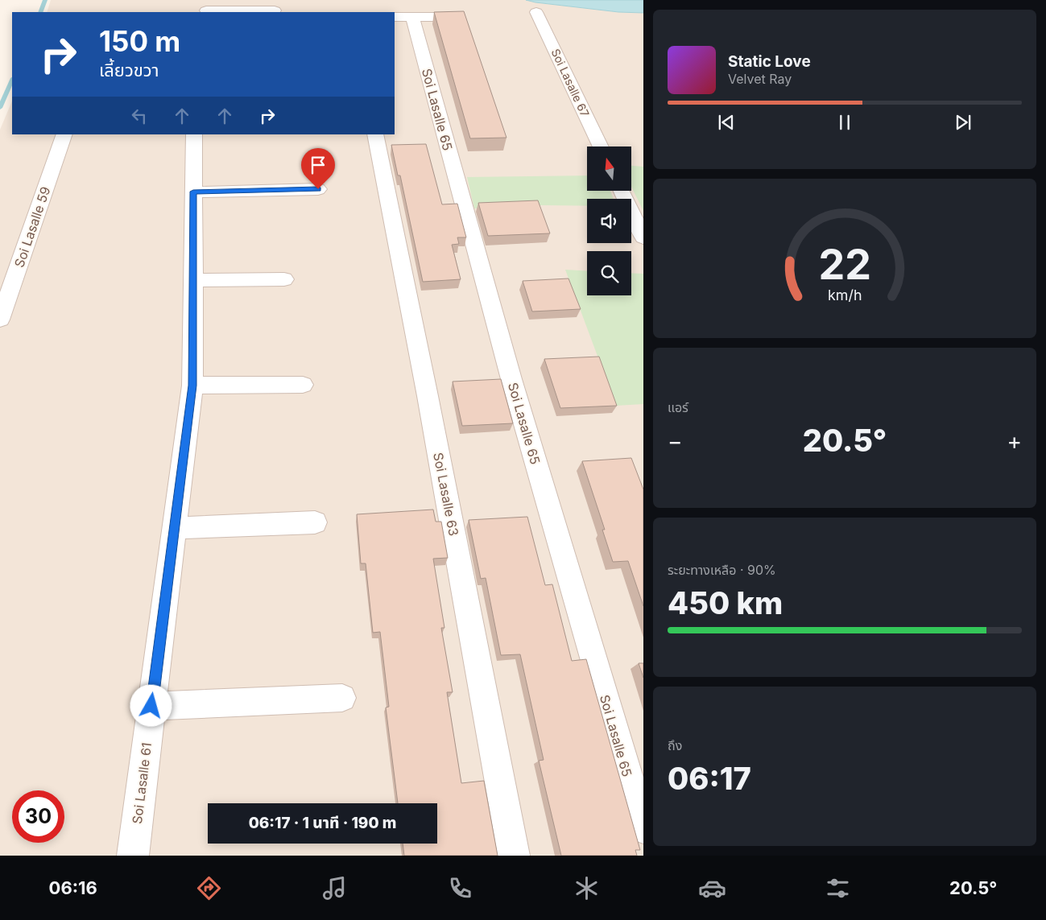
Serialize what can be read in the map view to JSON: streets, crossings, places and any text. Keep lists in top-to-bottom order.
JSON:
{
  "streets": {
    "street": [
      "Soi Lasalle 67",
      "Soi Lasalle 65",
      "Soi Lasalle 59",
      "Soi Lasalle 63",
      "Soi Lasalle 61"
    ]
  },
  "north": "top",
  "page": {
    "turn": ["150 m", "เลี้ยวขวา"],
    "song": ["Static Love", "Velvet Ray"],
    "tile": [
      "แอร์",
      ["ระยะทางเหลือ · 90%", "450 km"],
      ["ถึง", "06:17"]
    ],
    "heat": ["−", "20.5°", "+"],
    "limit": "30",
    "trip": "06:17 · 1 นาที · 190 m",
    "tabs": ["06:16", "20.5°"],
    "gauge": ["22", "km/h"]
  }
}
